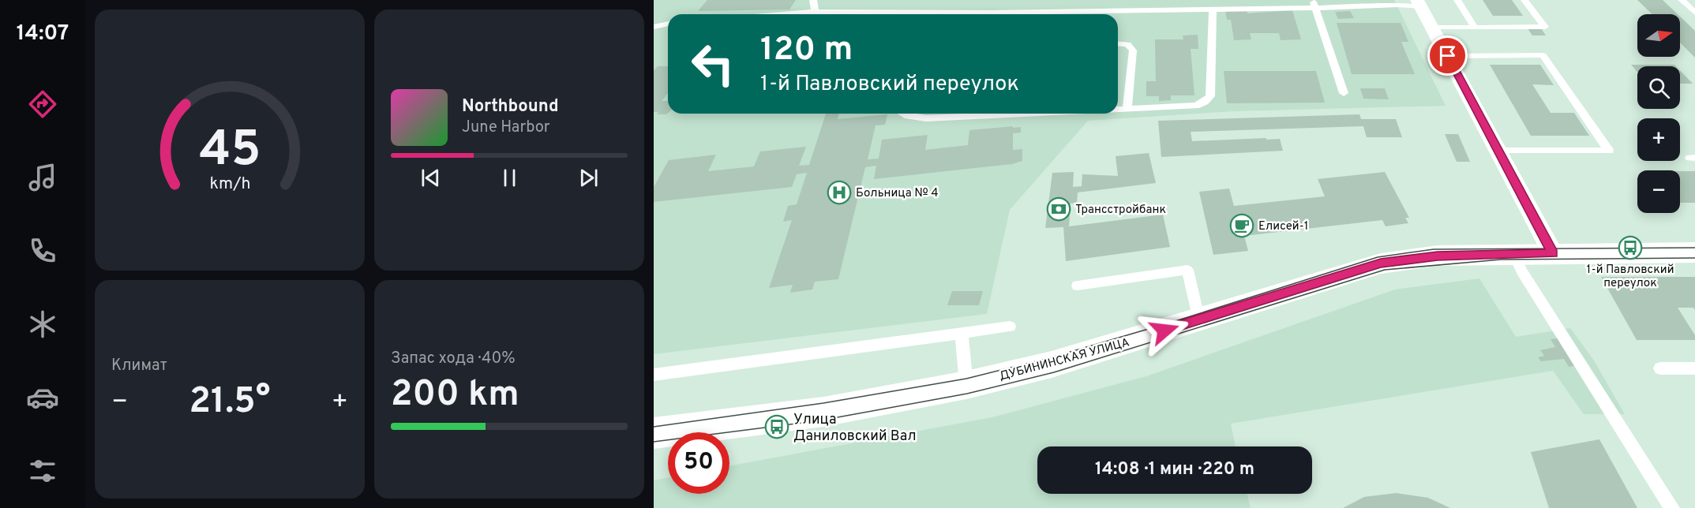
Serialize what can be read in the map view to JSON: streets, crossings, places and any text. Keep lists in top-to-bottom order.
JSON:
{
  "streets": {
    "main road": ["ДУБИНИНСКАЯ УЛИЦА"]
  },
  "places": {
    "hospital": ["Больница № 4"],
    "bank": ["Трансстройбанк"],
    "cafe": ["Елисей-1"],
    "bus stop": ["1-й Павловский переулок", "Улица Даниловский Вал"]
  },
  "north": "right",
  "page": {
    "tabs": "14:07",
    "map_buttons": ["+", "−"],
    "turn": ["120 m", "1-й Павловский переулок"],
    "song": ["Northbound", "June Harbor"],
    "tile": [
      "Климат",
      ["Запас хода · 40%", "200 km"]
    ],
    "heat": ["−", "21.5°", "+"],
    "limit": "50",
    "trip": "14:08 · 1 мин · 220 m",
    "gauge": ["45", "km/h"]
  }
}
